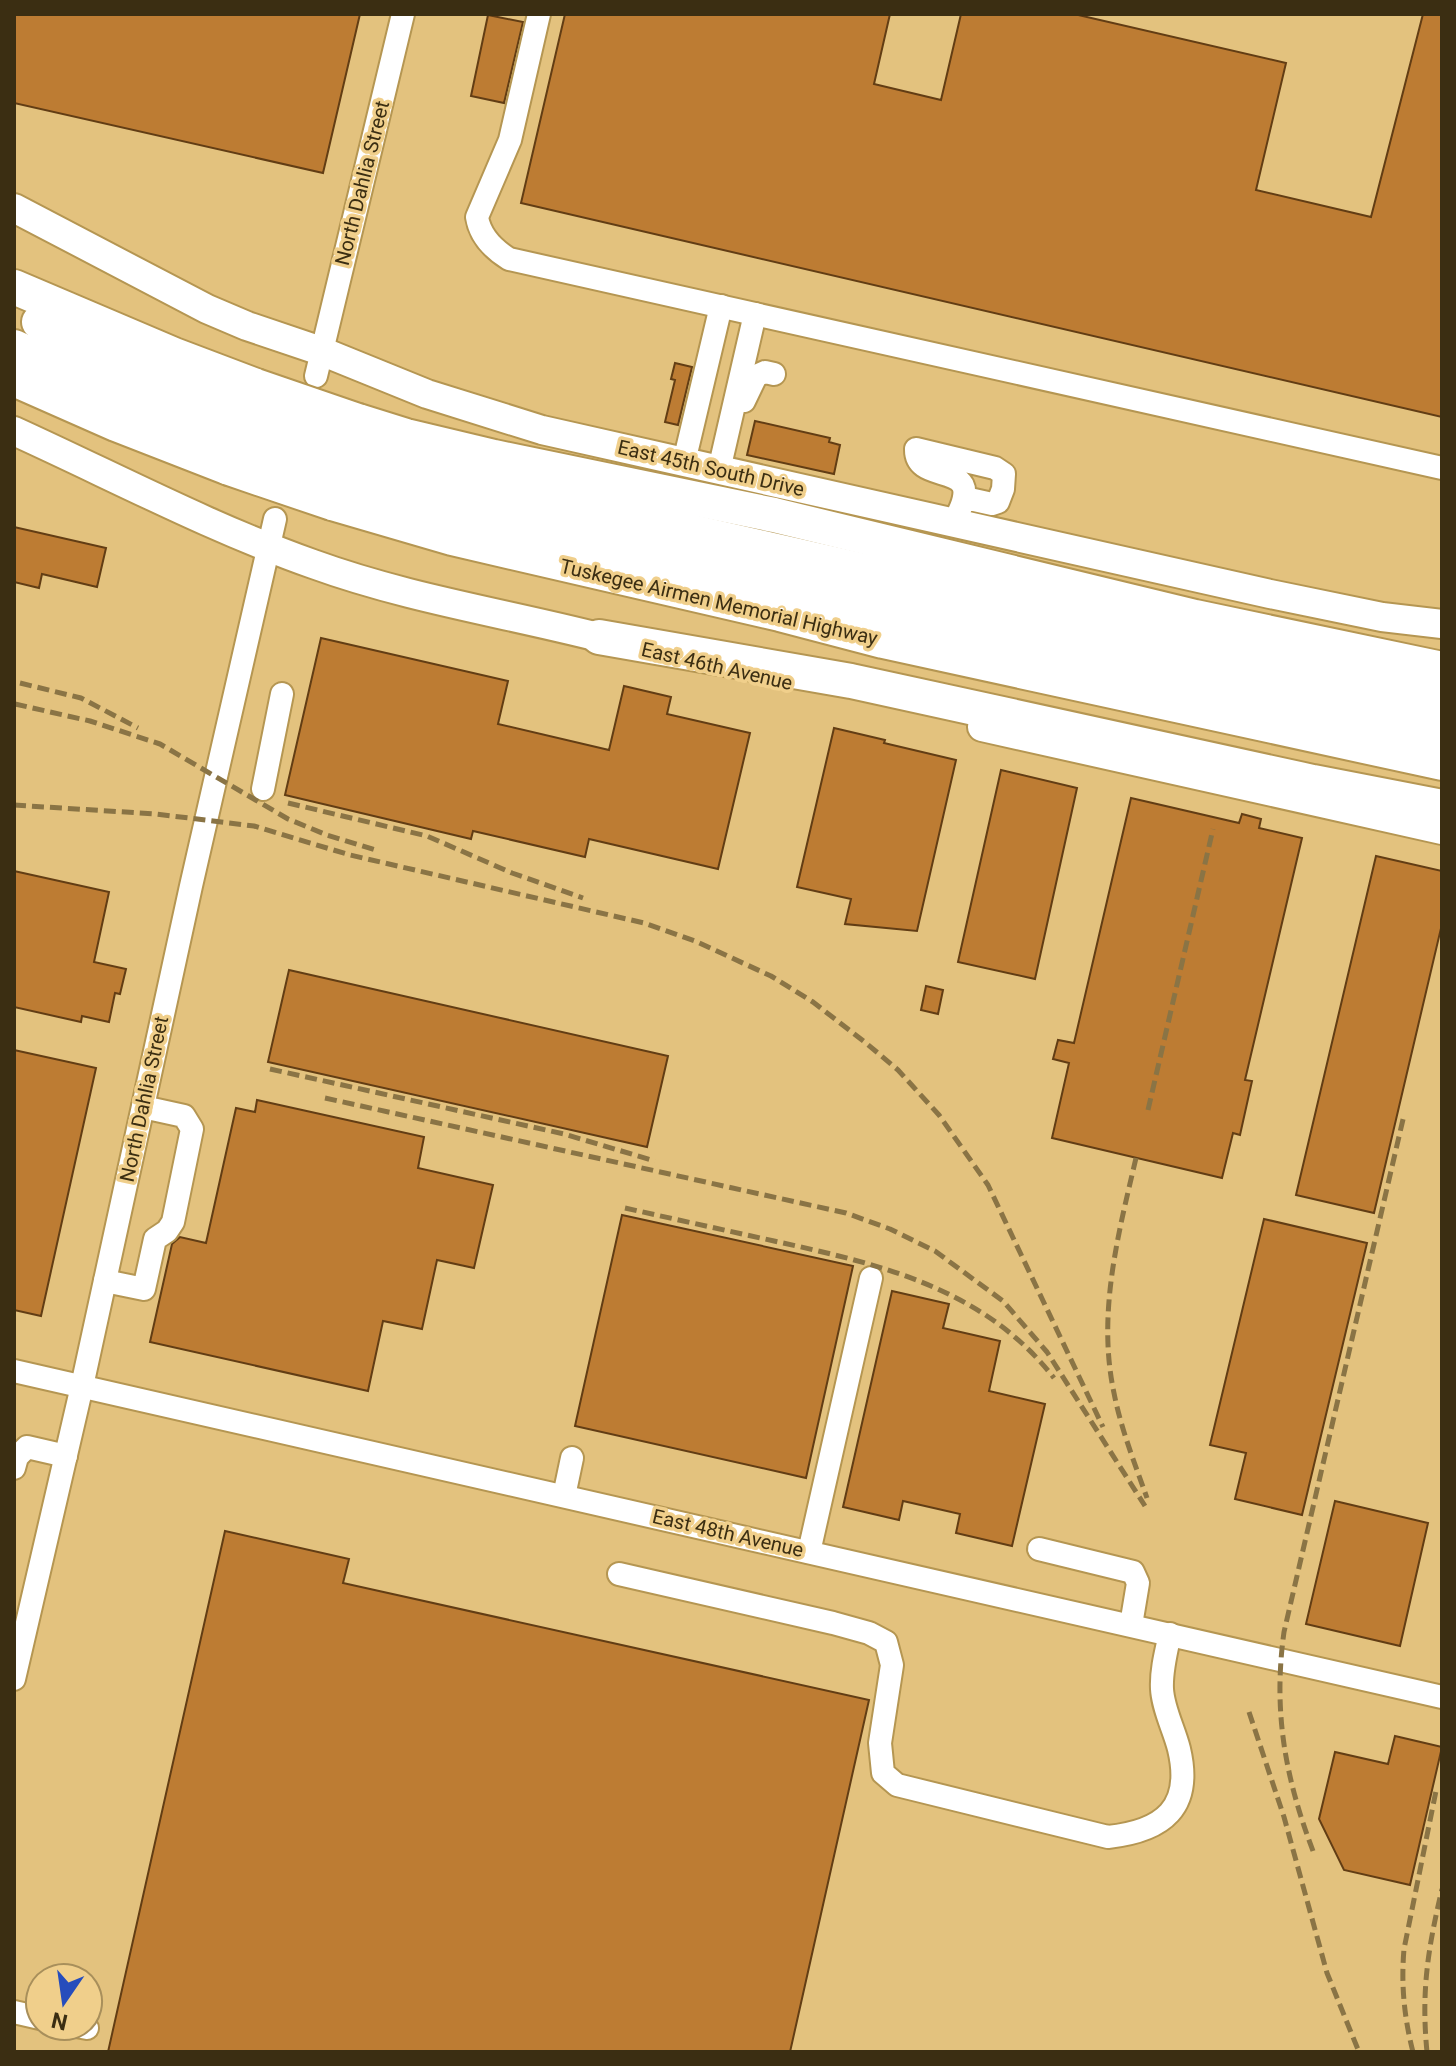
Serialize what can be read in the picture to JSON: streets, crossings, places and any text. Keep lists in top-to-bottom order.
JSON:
{
  "streets": {
    "highway": ["Tuskegee Airmen Memorial Highway"],
    "main road": ["East 45th South Drive", "East 46th Avenue"],
    "street": ["North Dahlia Street", "East 48th Avenue"]
  },
  "crossings": [
    ["North Dahlia Street", "East 45th South Drive"],
    ["North Dahlia Street", "East 46th Avenue"],
    ["North Dahlia Street", "East 48th Avenue"]
  ],
  "north": "bottom"
}
